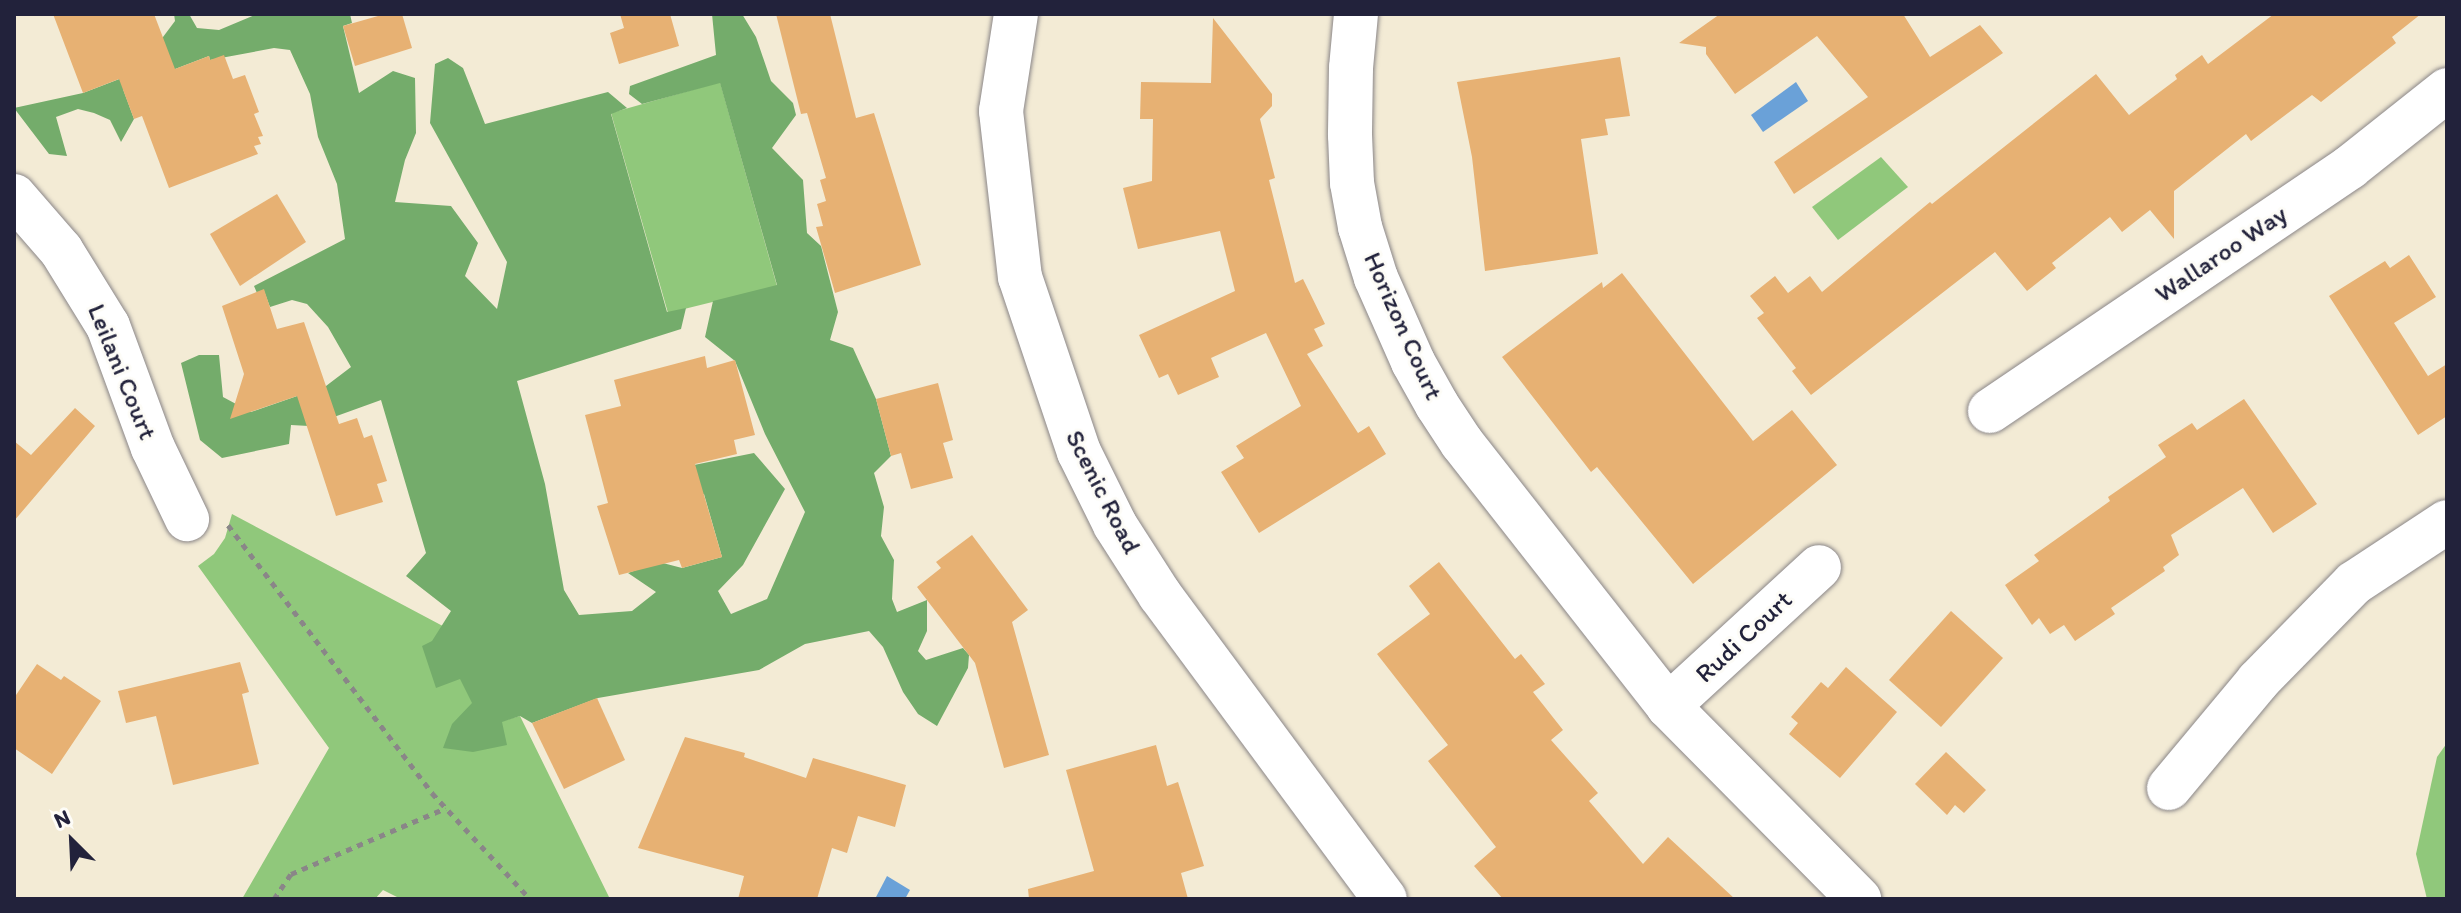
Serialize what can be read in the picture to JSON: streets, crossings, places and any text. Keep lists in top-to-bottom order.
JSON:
{
  "streets": {
    "street": [
      "Wallaroo Way",
      "Horizon Court",
      "Leilani Court",
      "Scenic Road",
      "Rudi Court"
    ]
  },
  "crossings": [
    ["Horizon Court", "Rudi Court"]
  ],
  "north": "top left"
}
